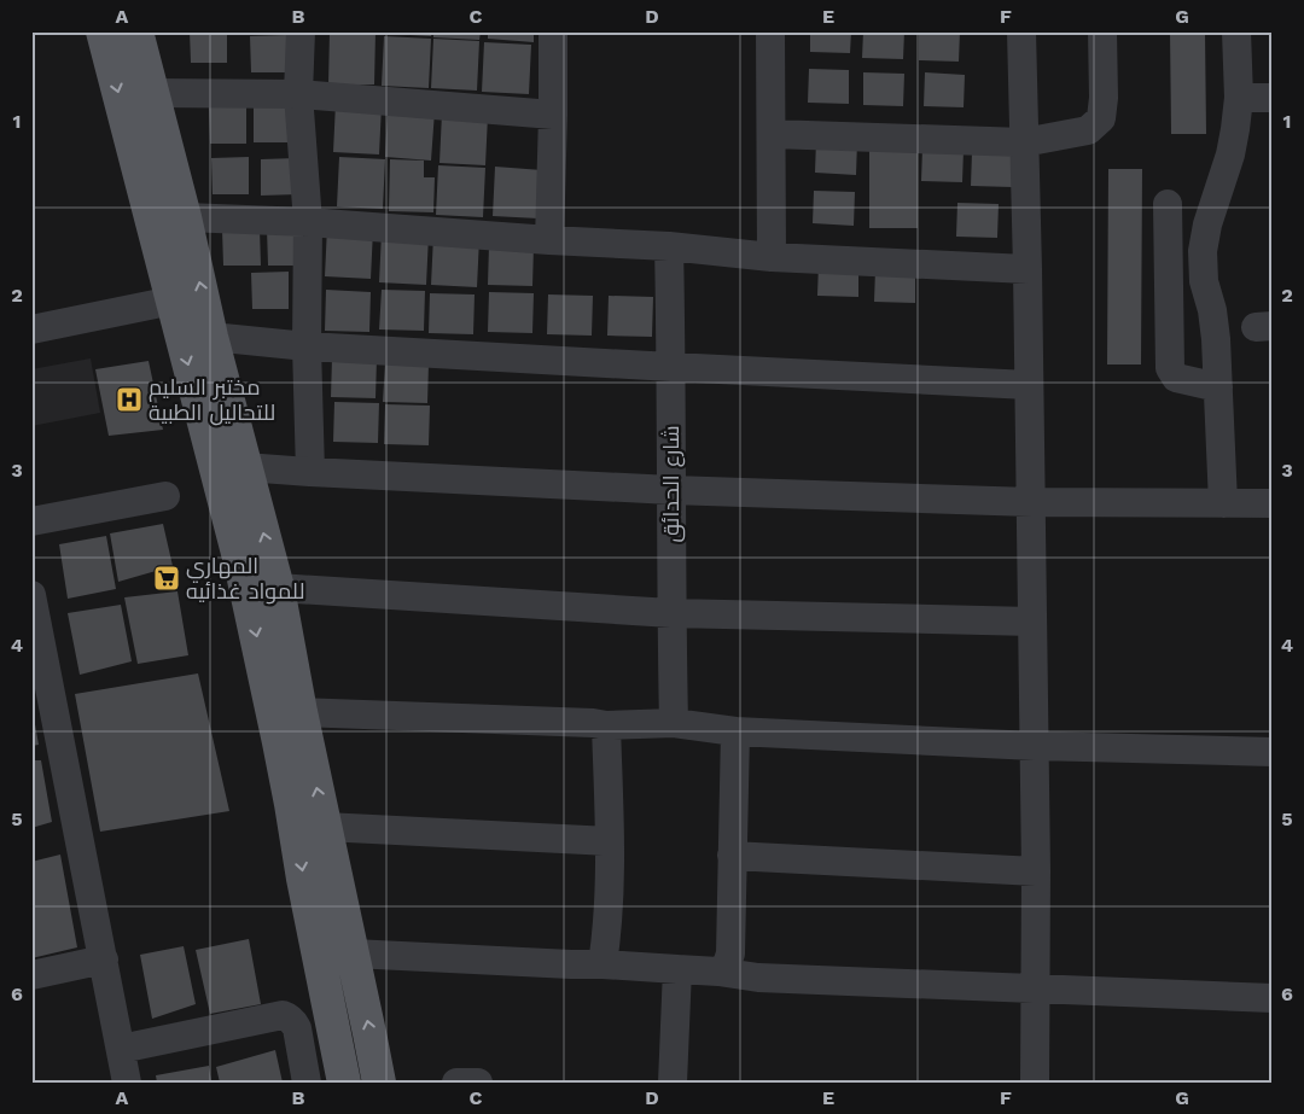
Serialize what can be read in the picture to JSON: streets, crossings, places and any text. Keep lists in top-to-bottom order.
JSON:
{
  "streets": {
    "street": ["شارع الحدائق"]
  },
  "places": {
    "hospital": ["مختبر السليم للتحاليل الطبية"],
    "supermarket": ["المهاري للمواد غذائيه"]
  },
  "grid": {
    "columns": [
      "A",
      "B",
      "C",
      "D",
      "E",
      "F",
      "G"
    ],
    "rows": [
      "1",
      "2",
      "3",
      "4",
      "5",
      "6"
    ]
  }
}
